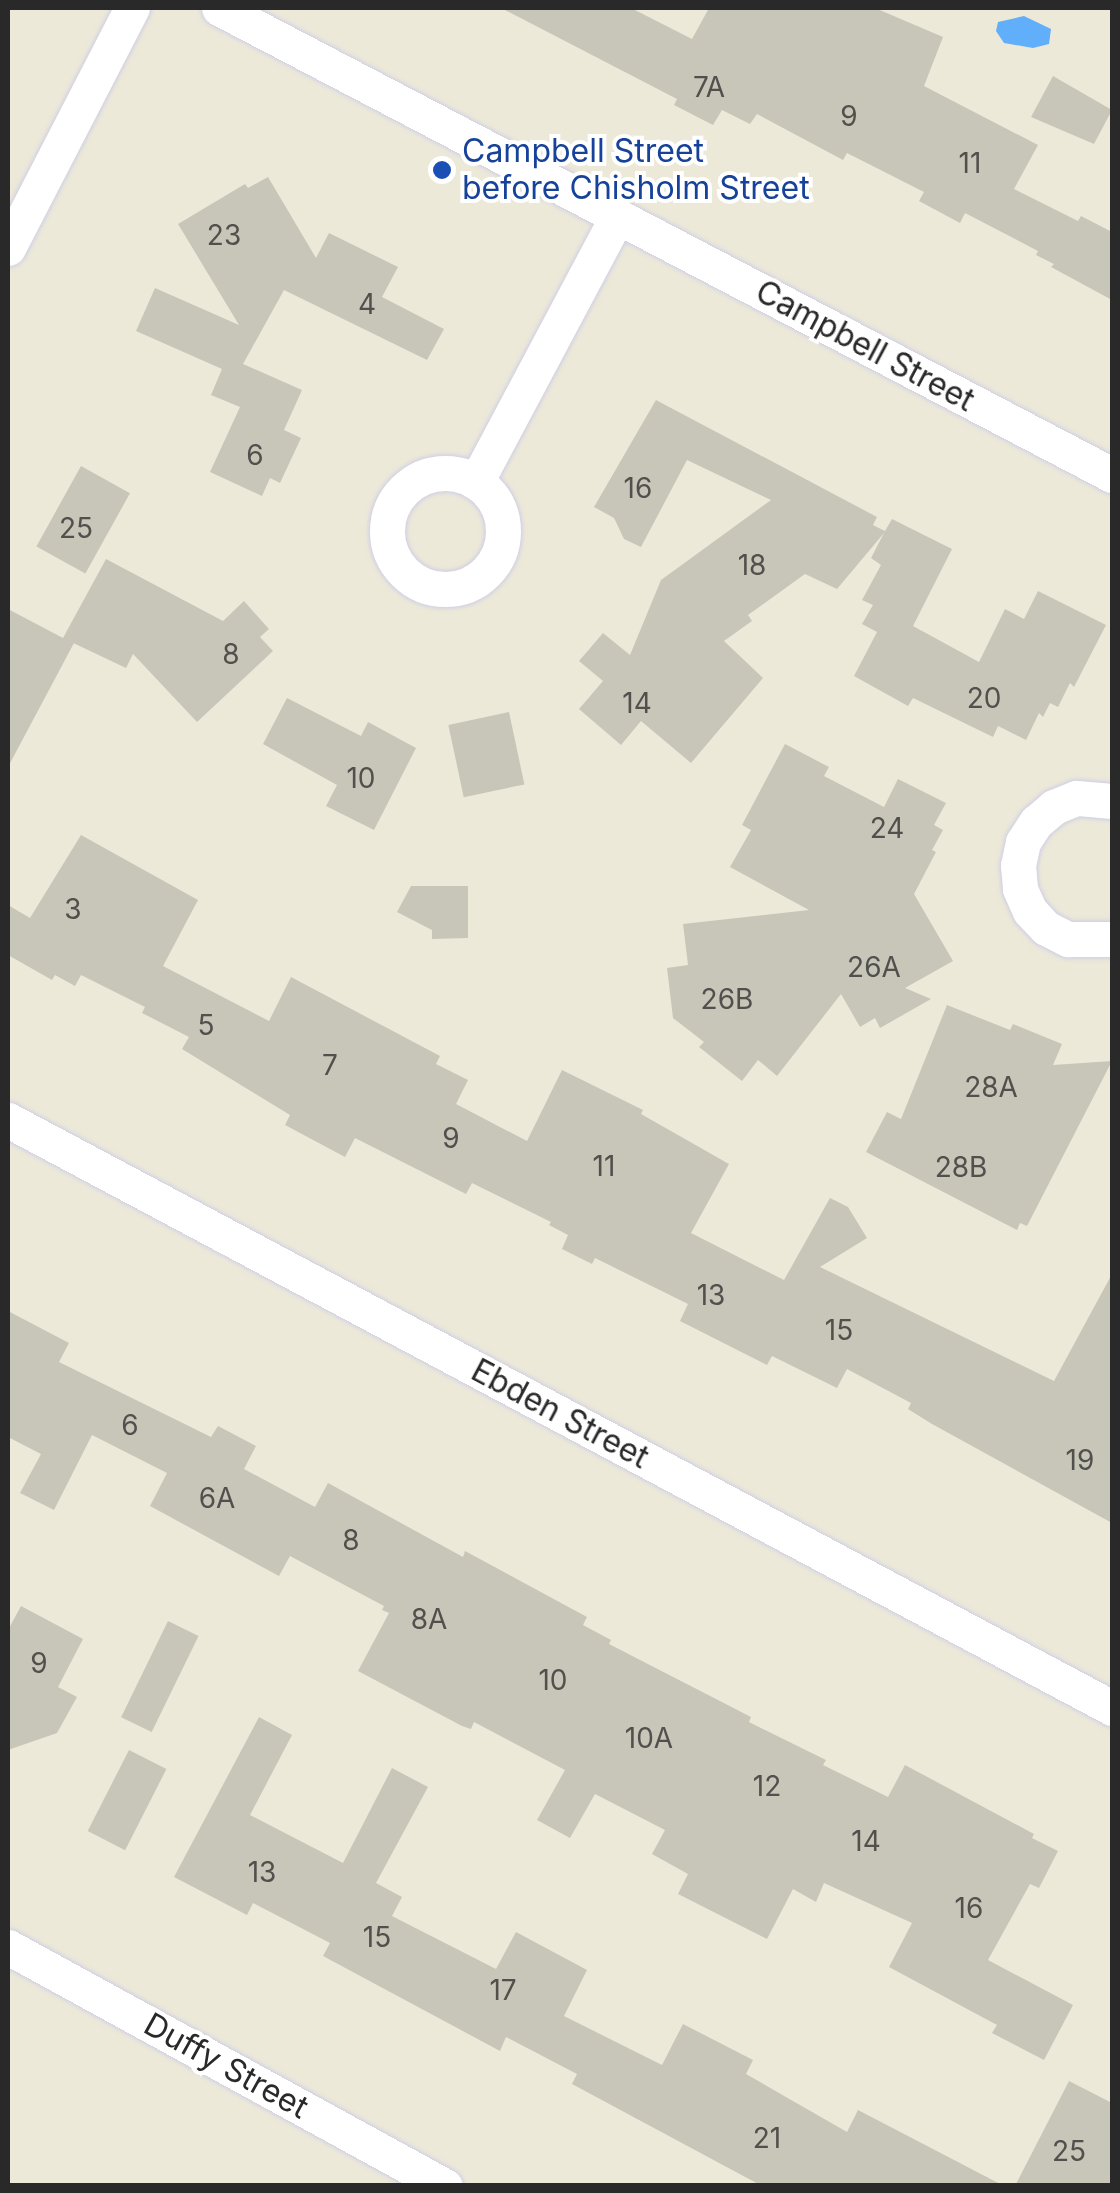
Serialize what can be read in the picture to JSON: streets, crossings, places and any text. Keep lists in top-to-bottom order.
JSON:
{
  "streets": {
    "street": ["Campbell Street", "Ebden Street", "Duffy Street"]
  },
  "places": ["Campbell Street before Chisholm Street"],
  "house_numbers": [
    "7A",
    "9",
    "11",
    "23",
    "4",
    "6",
    "16",
    "25",
    "18",
    "8",
    "20",
    "14",
    "10",
    "24",
    "3",
    "26A",
    "26B",
    "5",
    "7",
    "28A",
    "9",
    "11",
    "28B",
    "13",
    "15",
    "6",
    "19",
    "6A",
    "8",
    "8A",
    "9",
    "10",
    "10A",
    "12",
    "14",
    "13",
    "16",
    "15",
    "17",
    "21",
    "25"
  ]
}
